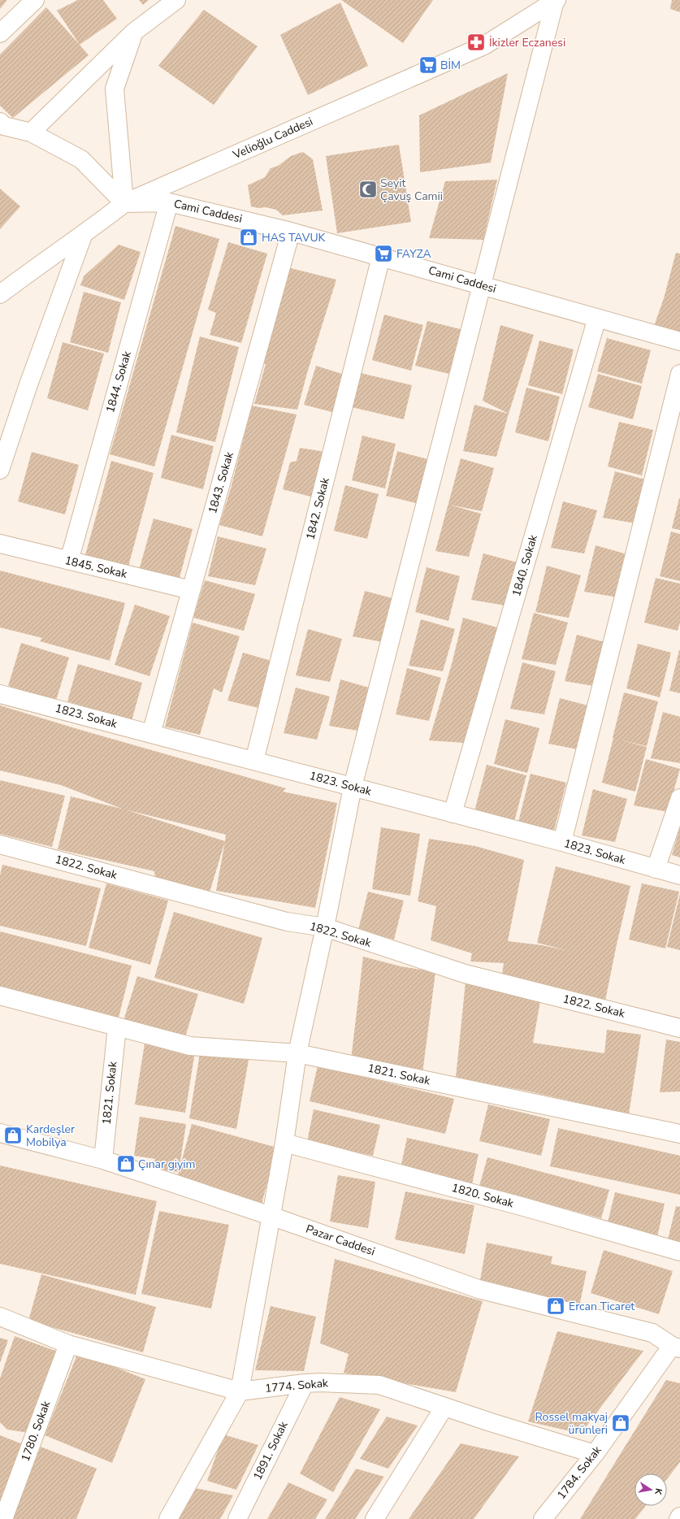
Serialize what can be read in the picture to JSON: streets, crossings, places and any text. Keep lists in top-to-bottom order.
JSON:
{
  "streets": {
    "street": [
      "Velioğlu Caddesi",
      "Cami Caddesi",
      "1844. Sokak",
      "1843. Sokak",
      "1842. Sokak",
      "1840. Sokak",
      "1845. Sokak",
      "1823. Sokak",
      "1822. Sokak",
      "1821. Sokak",
      "1820. Sokak",
      "Pazar Caddesi",
      "1774. Sokak",
      "1780. Sokak",
      "1891. Sokak",
      "1784. Sokak"
    ]
  },
  "crossings": [
    ["Velioğlu Caddesi", "Cami Caddesi"],
    ["Cami Caddesi", "1844. Sokak"],
    ["Cami Caddesi", "1843. Sokak"],
    ["Cami Caddesi", "1842. Sokak"],
    ["Cami Caddesi", "1840. Sokak"],
    ["1844. Sokak", "1845. Sokak"],
    ["1843. Sokak", "1845. Sokak"],
    ["1843. Sokak", "1823. Sokak"],
    ["1842. Sokak", "1823. Sokak"],
    ["1840. Sokak", "1823. Sokak"],
    ["1821. Sokak", "Pazar Caddesi"],
    ["Pazar Caddesi", "1784. Sokak"],
    ["1774. Sokak", "1780. Sokak"],
    ["1774. Sokak", "1891. Sokak"],
    ["1774. Sokak", "1784. Sokak"]
  ],
  "places": {
    "pharmacy": ["İkizler Eczanesi"],
    "supermarket": ["BİM", "FAYZA"],
    "mosque": ["Seyit Çavuş Camii"],
    "shop": [
      "HAS TAVUK",
      "Kardeşler Mobilya",
      "Çınar giyim",
      "Ercan Ticaret",
      "Rossel makyaj ürünleri"
    ]
  },
  "north": "right"
}
